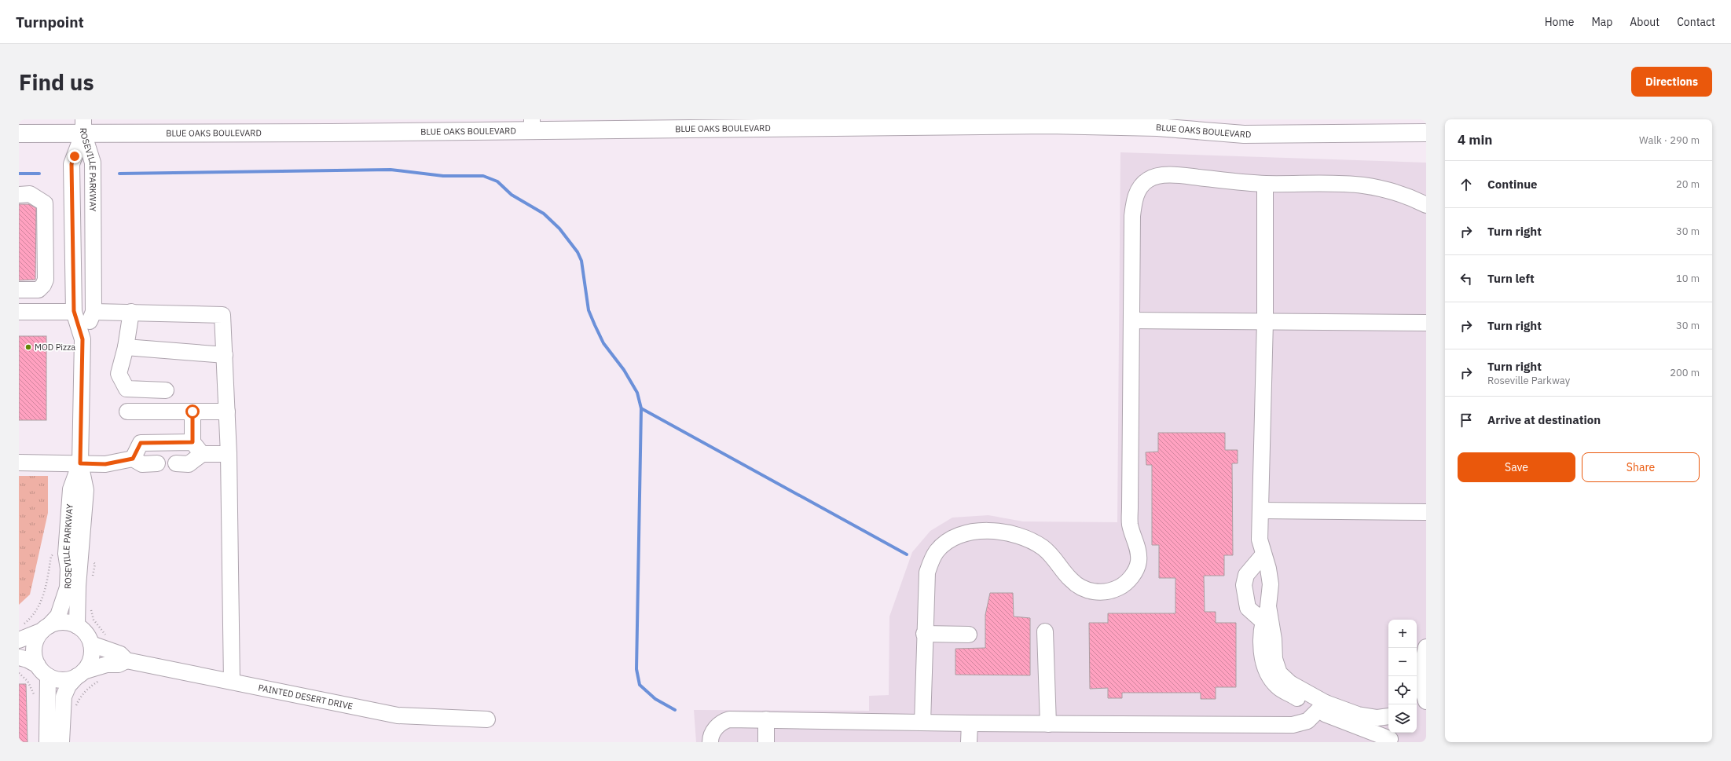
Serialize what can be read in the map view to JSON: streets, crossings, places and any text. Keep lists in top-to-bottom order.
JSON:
{
  "streets": {
    "main road": ["BLUE OAKS BOULEVARD"],
    "street": ["ROSEVILLE PARKWAY", "PAINTED DESERT DRIVE"]
  },
  "crossings": [
    ["BLUE OAKS BOULEVARD", "ROSEVILLE PARKWAY"],
    ["ROSEVILLE PARKWAY", "PAINTED DESERT DRIVE"]
  ],
  "places": ["MOD Pizza"],
  "page": {
    "header": "Turnpoint",
    "nav": [
      "Home",
      "Map",
      "About",
      "Contact"
    ],
    "buttons": [
      "Directions",
      ["Save", "Share"]
    ],
    "title": "Find us",
    "heading": ["4 min", "Walk · 290 m"],
    "list": [
      ["Continue", "20 m"],
      ["Turn right", "30 m"],
      ["Turn left", "10 m"],
      ["Turn right", "30 m"],
      ["Turn right", "Roseville Parkway", "200 m"],
      "Arrive at destination"
    ],
    "map_buttons": ["+", "−"]
  }
}
